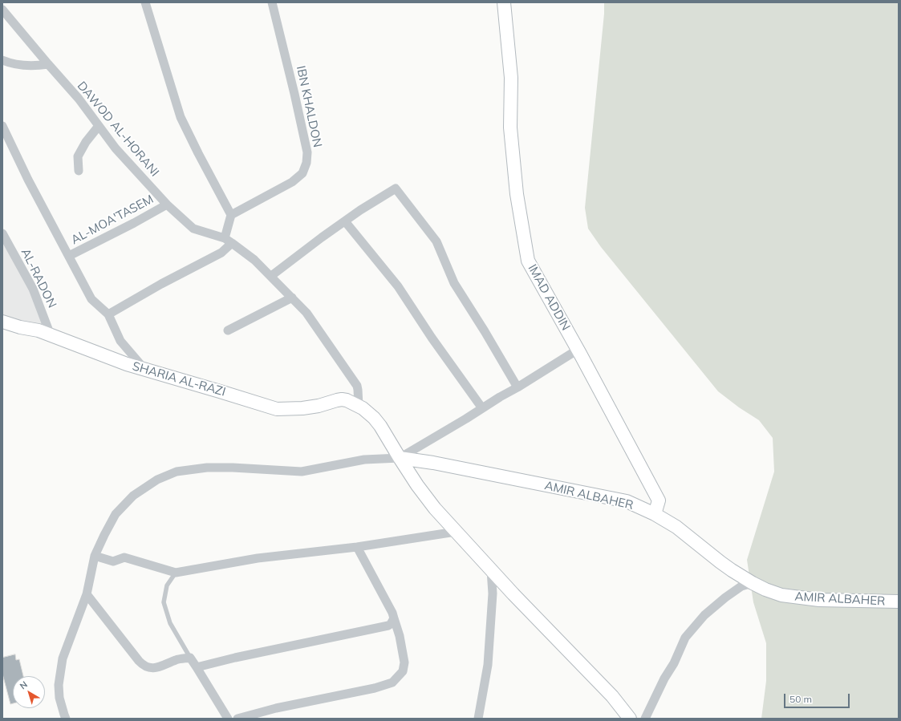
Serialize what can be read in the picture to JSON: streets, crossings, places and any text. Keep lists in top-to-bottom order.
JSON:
{
  "streets": {
    "street": [
      "IBN KHALDON",
      "DAWOD AL-HORANI",
      "AL-MOA'TASEM",
      "AL-RADON",
      "IMAD ADDIN",
      "SHARIA AL-RAZI",
      "AMIR ALBAHER"
    ]
  },
  "crossings": [
    ["DAWOD AL-HORANI", "AL-MOA'TASEM"],
    ["DAWOD AL-HORANI", "SHARIA AL-RAZI"],
    ["AL-RADON", "SHARIA AL-RAZI"],
    ["IMAD ADDIN", "AMIR ALBAHER"]
  ],
  "scale_bar": "50 m",
  "north": "top left"
}
